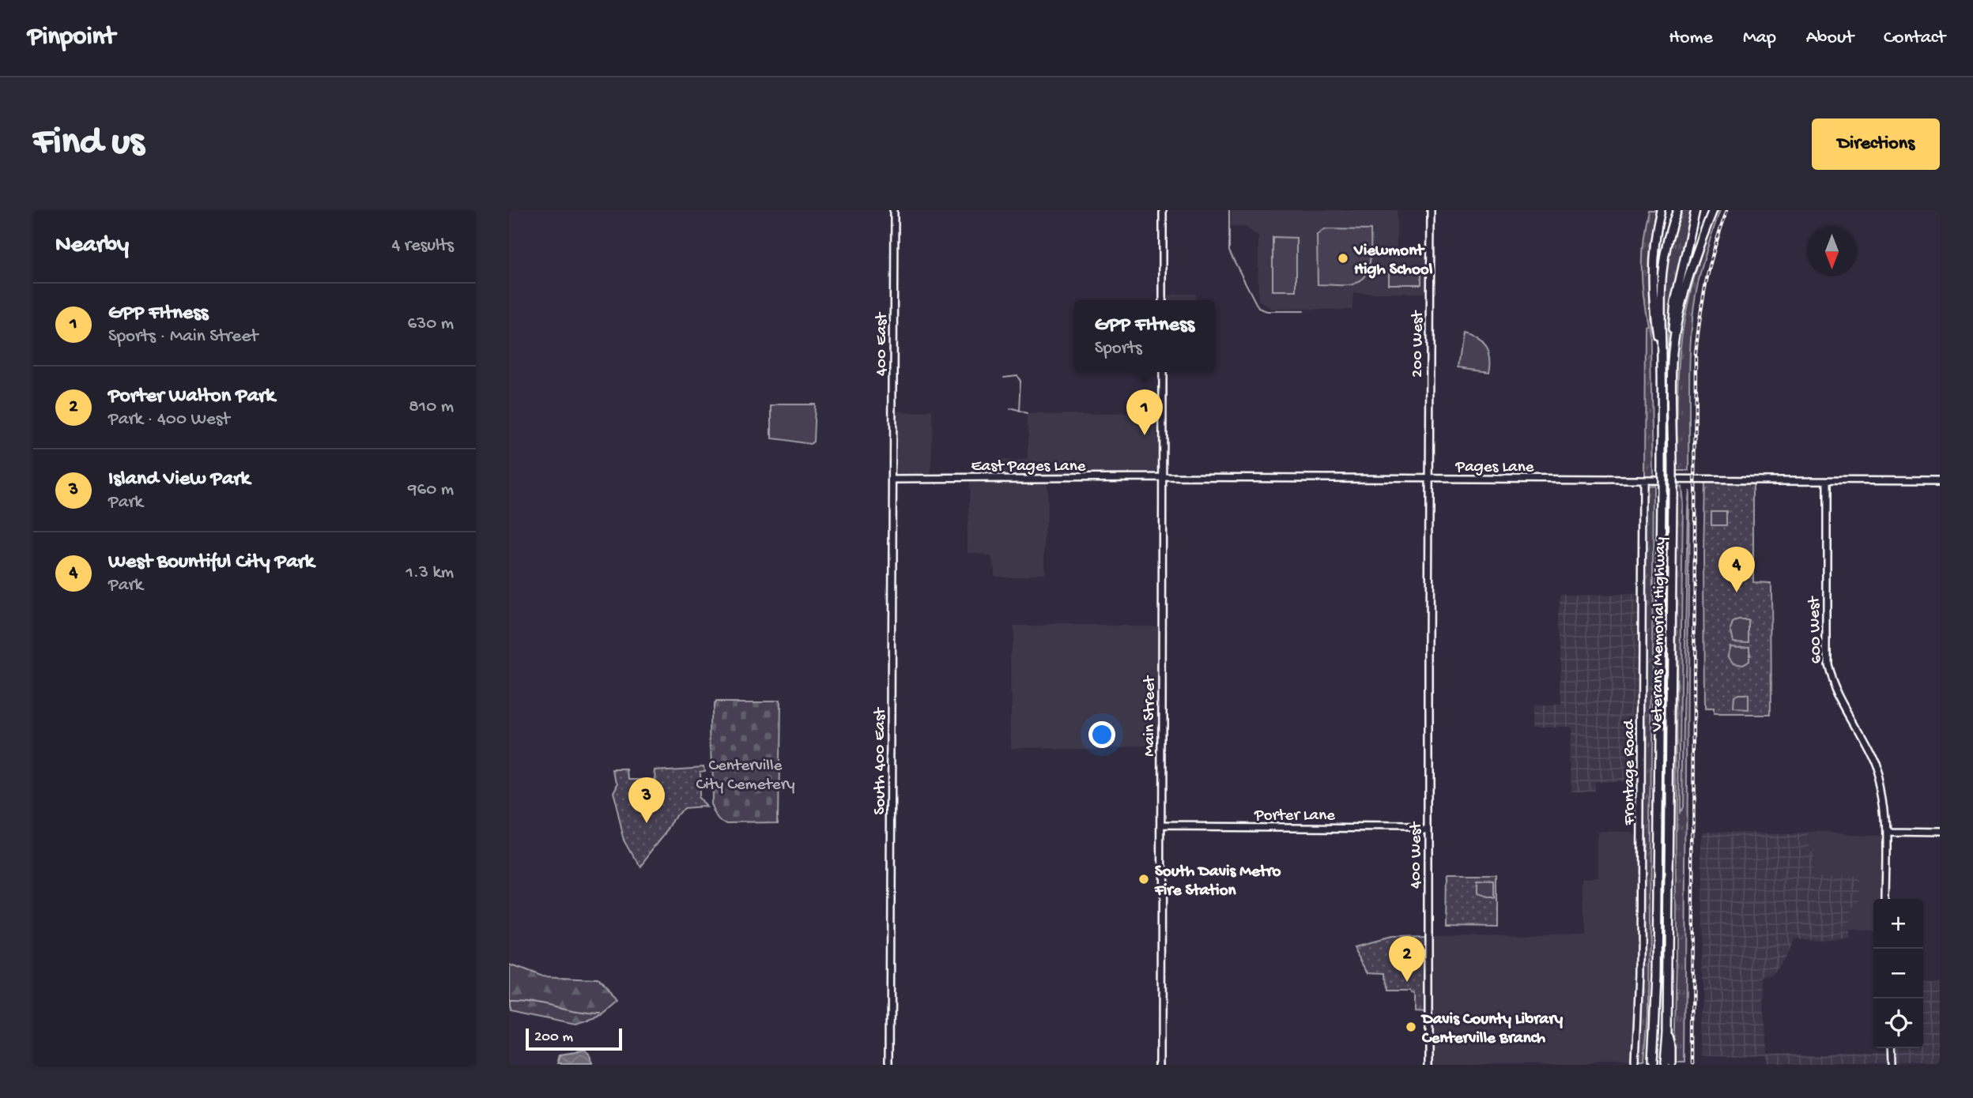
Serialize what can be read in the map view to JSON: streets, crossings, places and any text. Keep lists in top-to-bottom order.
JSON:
{
  "streets": {
    "highway": ["Veterans Memorial Highway"],
    "street": [
      "400 East",
      "200 West",
      "East Pages Lane",
      "Pages Lane",
      "600 West",
      "Main Street",
      "South 400 East",
      "Frontage Road",
      "Porter Lane",
      "400 West"
    ]
  },
  "crossings": [
    ["400 East", "East Pages Lane"],
    ["400 East", "South 400 East"],
    ["200 West", "Pages Lane"],
    ["200 West", "400 West"],
    ["East Pages Lane", "Pages Lane"],
    ["East Pages Lane", "Main Street"],
    ["East Pages Lane", "South 400 East"],
    ["Pages Lane", "600 West"],
    ["Pages Lane", "Main Street"],
    ["Pages Lane", "Frontage Road"],
    ["Main Street", "Porter Lane"],
    ["Porter Lane", "400 West"]
  ],
  "parks": ["Centerville City Cemetery"],
  "places": ["Viewmont High School", "South Davis Metro Fire Station", "Davis County Library Centerville Branch"],
  "scale_bar": "200 m",
  "north": "bottom",
  "page": {
    "header": "Pinpoint",
    "nav": [
      "Home",
      "Map",
      "About",
      "Contact"
    ],
    "buttons": "Directions",
    "title": "Find us",
    "heading": ["Nearby", "4 results"],
    "list": [
      {
        "mark": "1",
        "name": "GPP FItness",
        "note": "Sports · Main Street",
        "value": "630 m"
      },
      {
        "mark": "2",
        "name": "Porter Walton Park",
        "note": "Park · 400 West",
        "value": "810 m"
      },
      {
        "mark": "3",
        "name": "Island View Park",
        "note": "Park",
        "value": "960 m"
      },
      {
        "mark": "4",
        "name": "West Bountiful City Park",
        "note": "Park",
        "value": "1.3 km"
      }
    ],
    "popup": ["GPP FItness", "Sports"],
    "pins": [
      "1",
      "4",
      "3",
      "2"
    ],
    "map_buttons": ["+", "−"],
    "scale": "200 m"
  }
}
